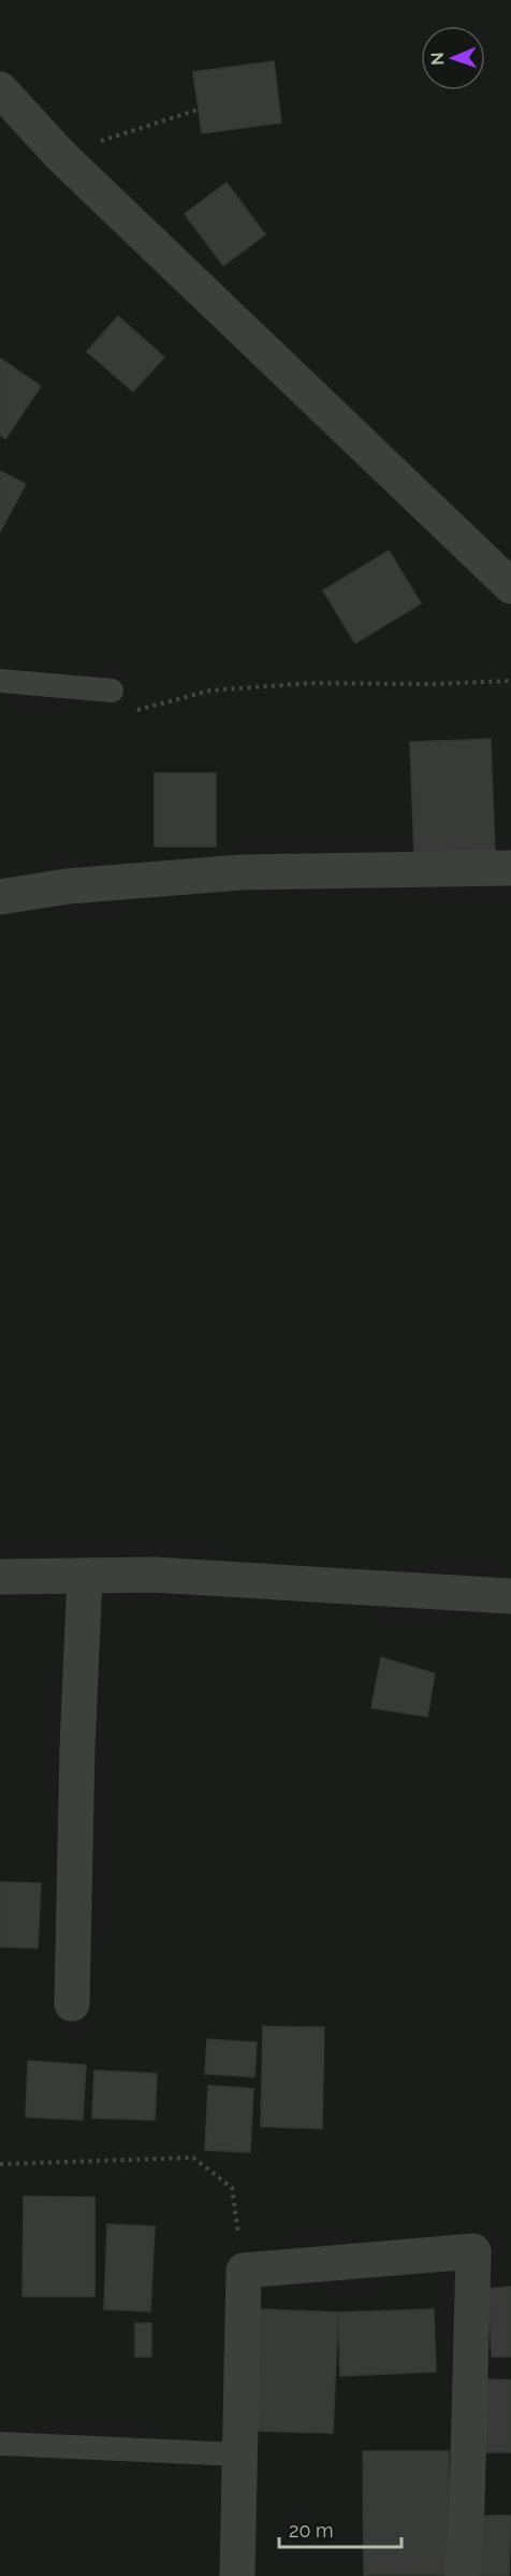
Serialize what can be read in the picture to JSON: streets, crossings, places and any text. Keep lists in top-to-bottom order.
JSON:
{
  "scale_bar": "20 m",
  "north": "left"
}
